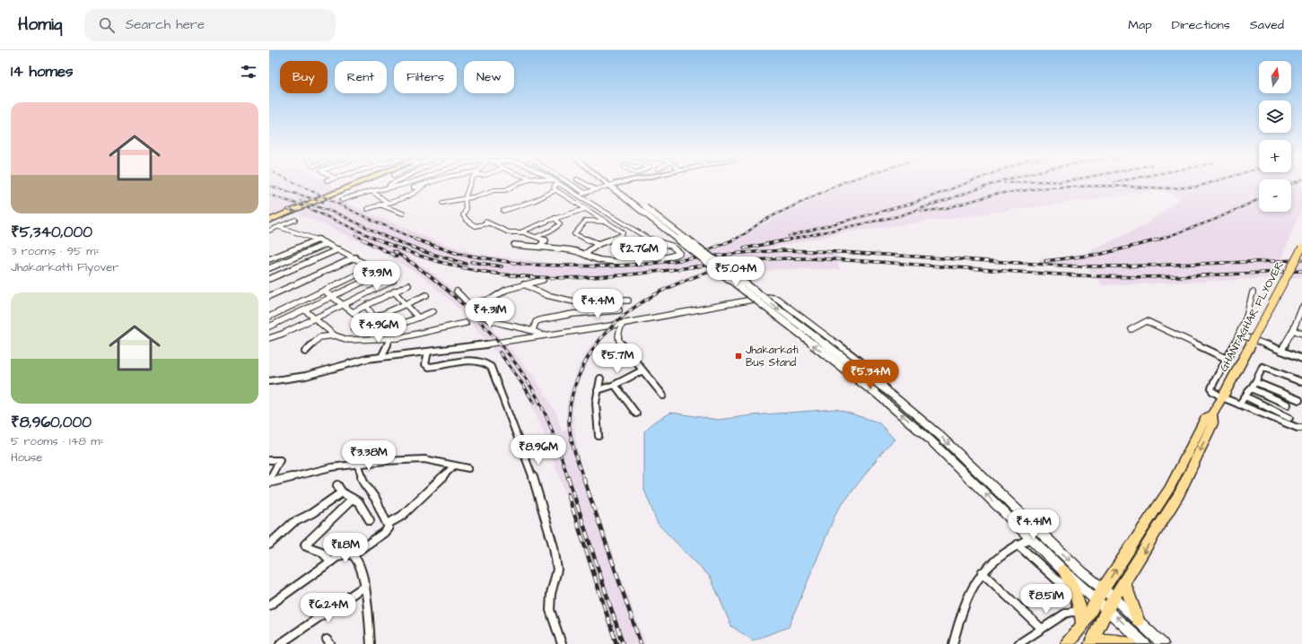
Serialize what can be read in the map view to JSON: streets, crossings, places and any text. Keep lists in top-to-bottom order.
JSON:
{
  "streets": {
    "main road": ["GHANTAGHAR FLYOVER"]
  },
  "places": {
    "transit": ["Jhakarkati Bus Stand"]
  },
  "north": "top",
  "page": {
    "header": "Homiq",
    "search": "Search here",
    "nav": ["Map", "Directions", "Saved"],
    "heading": "14 homes",
    "map_buttons": ["+", "−"],
    "chip": [
      "Buy",
      "Rent",
      "Filters",
      "New"
    ],
    "list": [
      {
        "name": "₹5,340,000",
        "note": "3 rooms · 95 m² · Jhakarkatti Flyover"
      },
      {
        "name": "₹8,960,000",
        "note": "5 rooms · 148 m² · House"
      }
    ],
    "price": [
      "₹2.76M",
      "₹5.04M",
      "₹3.9M",
      "₹4.4M",
      "₹4.31M",
      "₹4.96M",
      "₹5.7M",
      "₹5.34M",
      "₹8.96M",
      "₹3.38M",
      "₹4.41M",
      "₹11.8M",
      "₹8.51M",
      "₹6.24M"
    ]
  }
}
